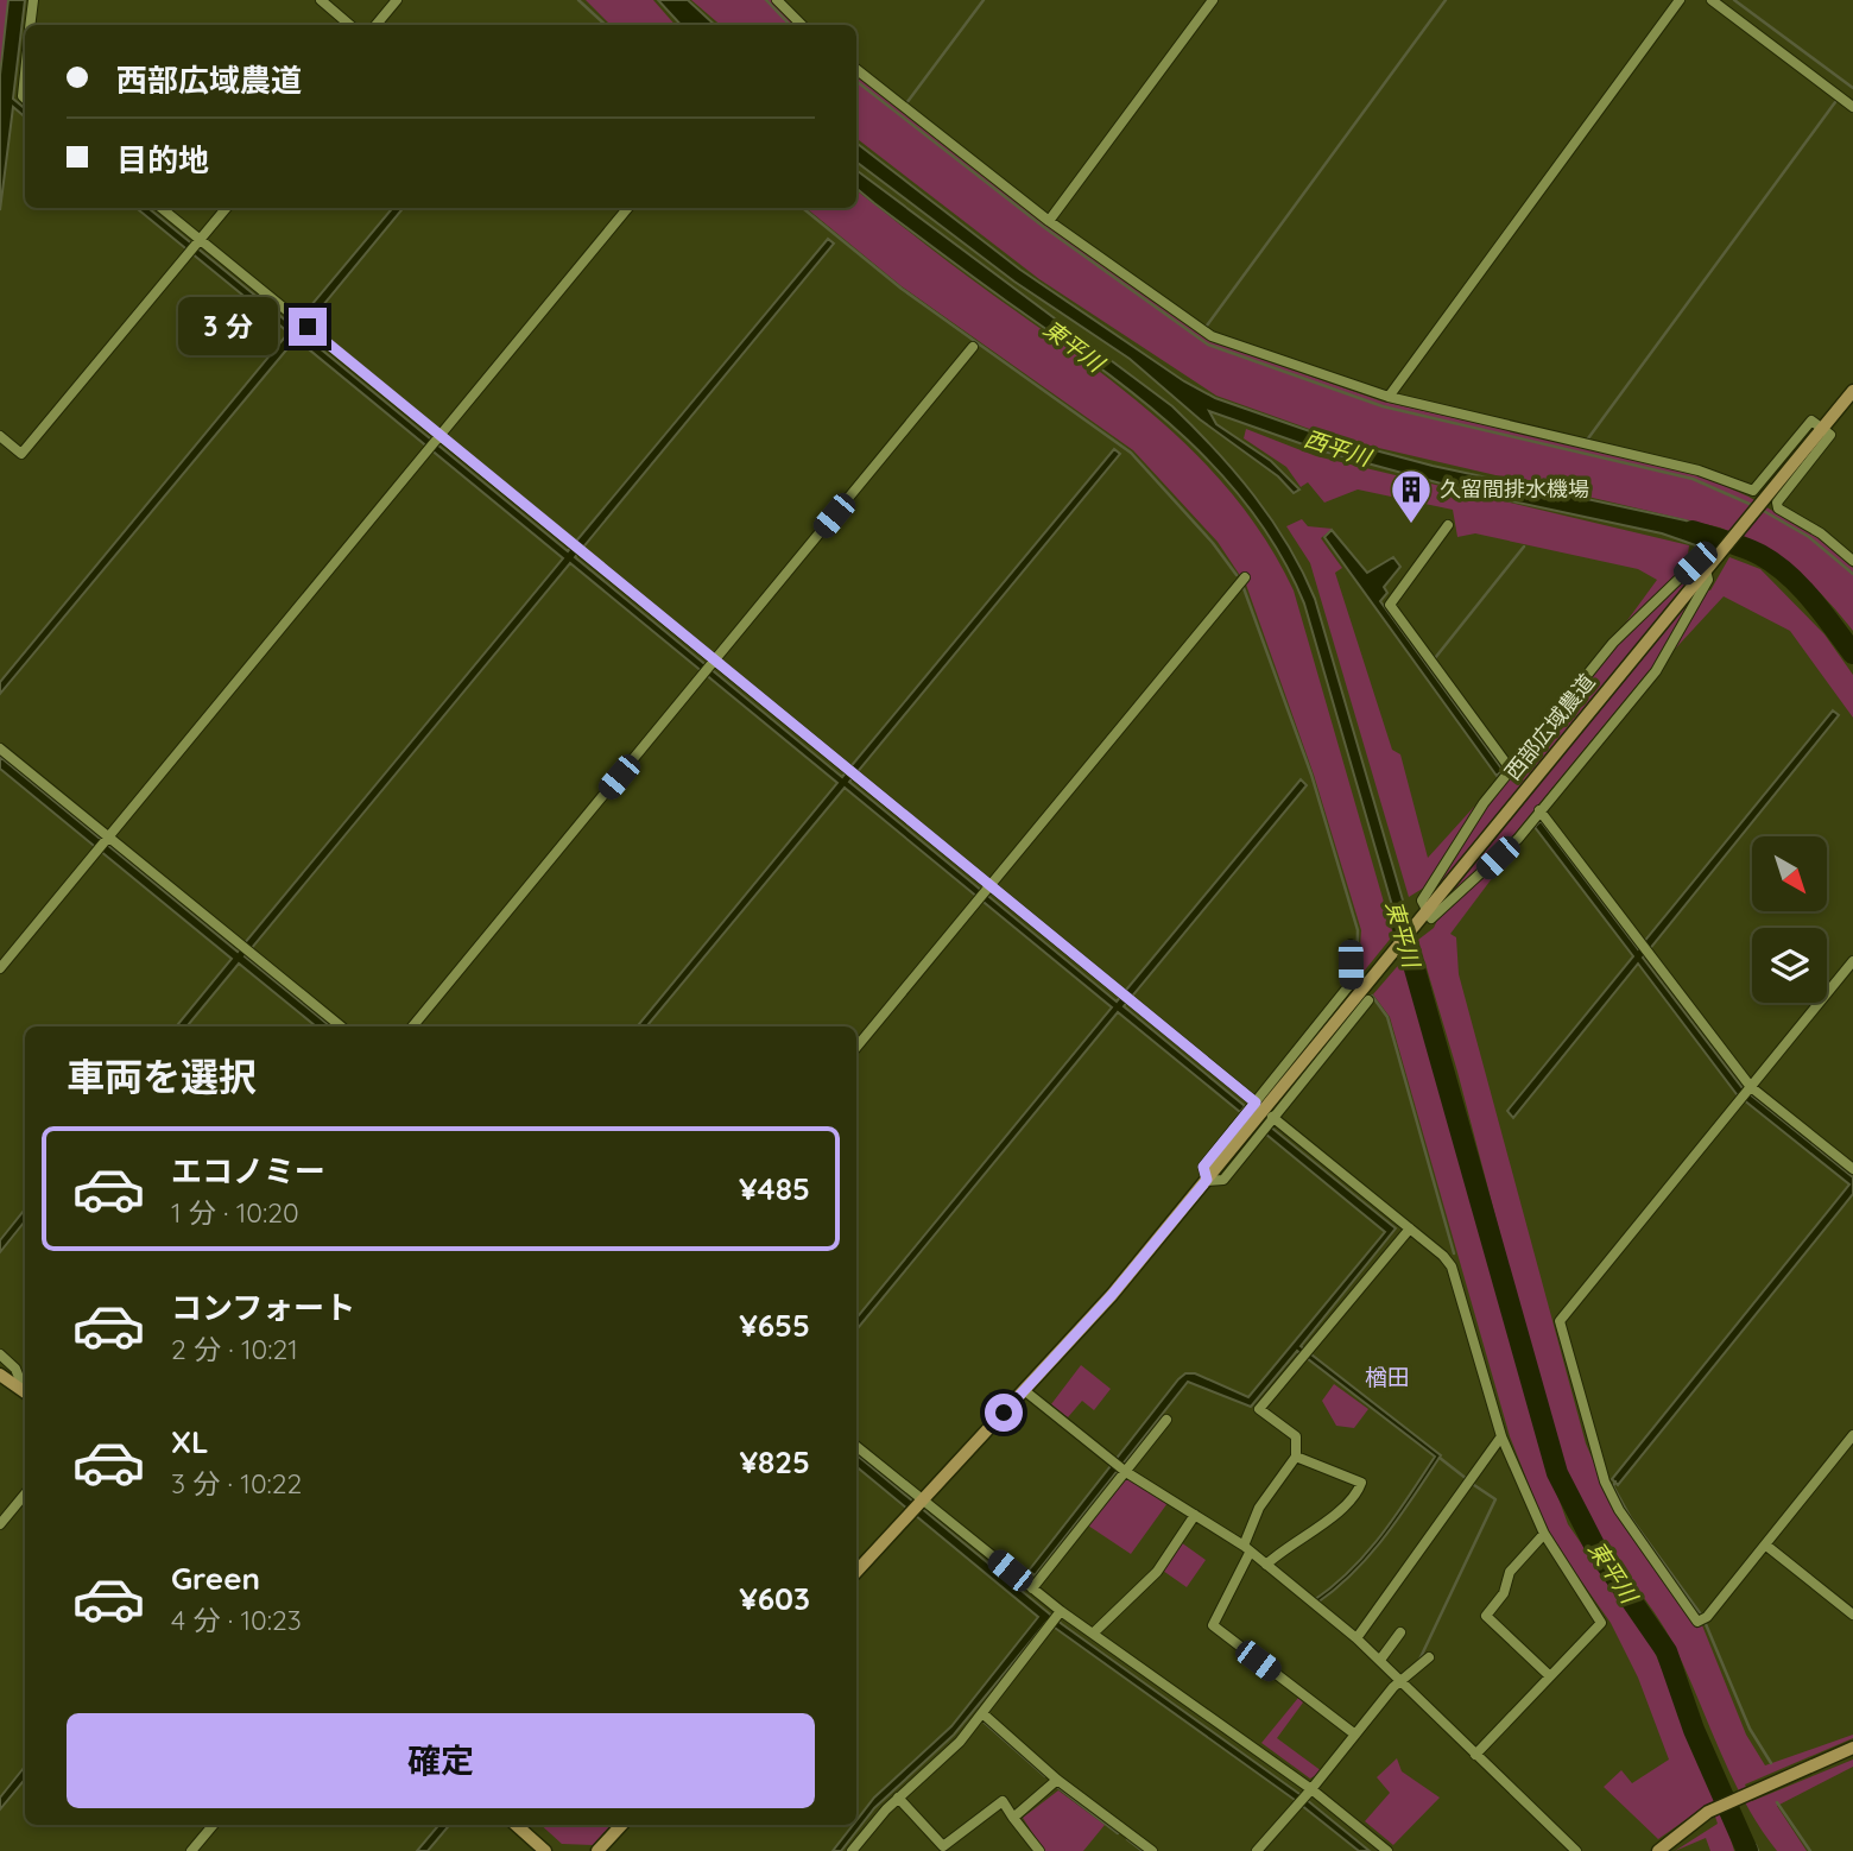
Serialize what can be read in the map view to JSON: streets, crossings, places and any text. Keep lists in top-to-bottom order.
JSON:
{
  "streets": {
    "street": ["西部広域農道"]
  },
  "districts": ["楢田"],
  "water": ["東平川", "西平川"],
  "places": {
    "building": ["久留間排水機場"]
  },
  "north": "bottom right",
  "page": {
    "banner": ["西部広域農道", "目的地"],
    "bubble": "3 分",
    "heading": "車両を選択",
    "list": [
      {
        "name": "エコノミー",
        "note": "1 分 · 10:20",
        "value": "¥485"
      },
      {
        "name": "コンフォート",
        "note": "2 分 · 10:21",
        "value": "¥655"
      },
      {
        "name": "XL",
        "note": "3 分 · 10:22",
        "value": "¥825"
      },
      {
        "name": "Green",
        "note": "4 分 · 10:23",
        "value": "¥603"
      }
    ],
    "buttons": "確定"
  }
}
